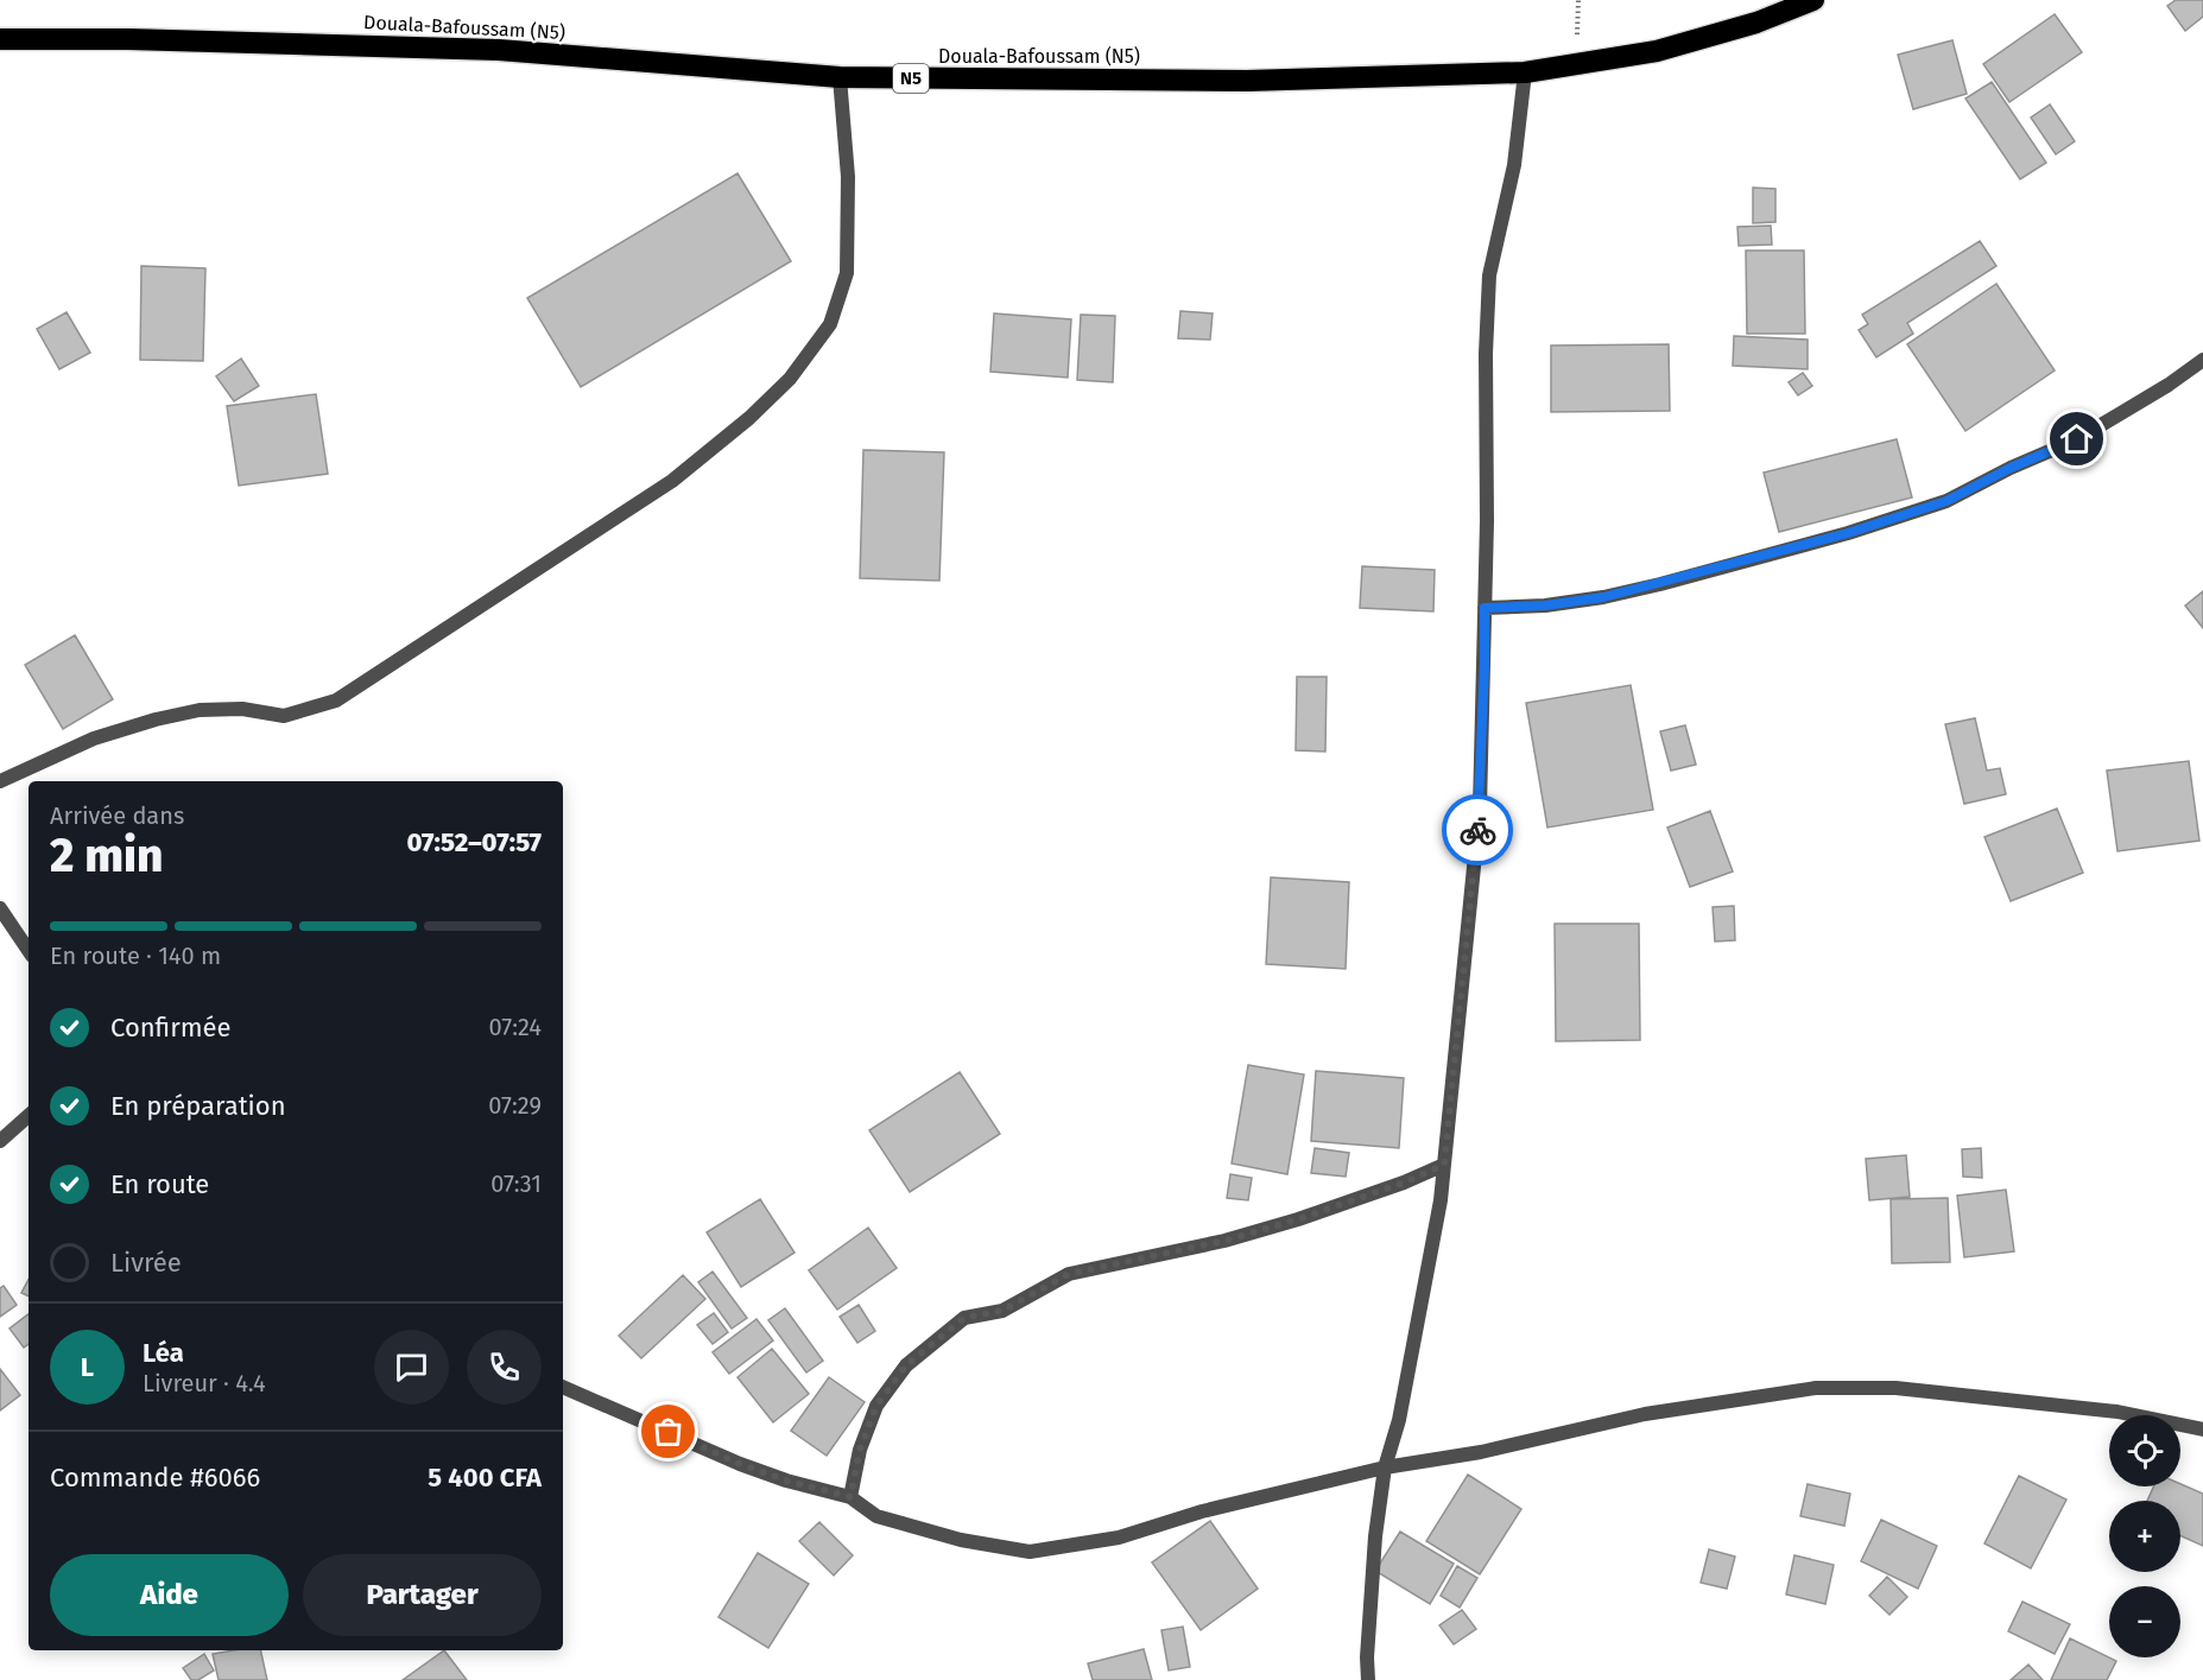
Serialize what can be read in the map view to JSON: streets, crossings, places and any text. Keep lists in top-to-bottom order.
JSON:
{
  "streets": {
    "highway": ["Douala-Bafoussam (N5)", "N5"]
  },
  "page": {
    "heading": ["2 min", "Arrivée dans", "07:52–07:57"],
    "panel": [
      "Léa",
      "Livreur · 4.4",
      "Commande #6066",
      "5 400 CFA"
    ],
    "bar": "En route · 140 m",
    "list": [
      ["Confirmée", "07:24"],
      ["En préparation", "07:29"],
      ["En route", "07:31"],
      "Livrée"
    ],
    "round": "L",
    "map_buttons": ["+", "−"],
    "buttons": ["Aide", "Partager"]
  }
}
